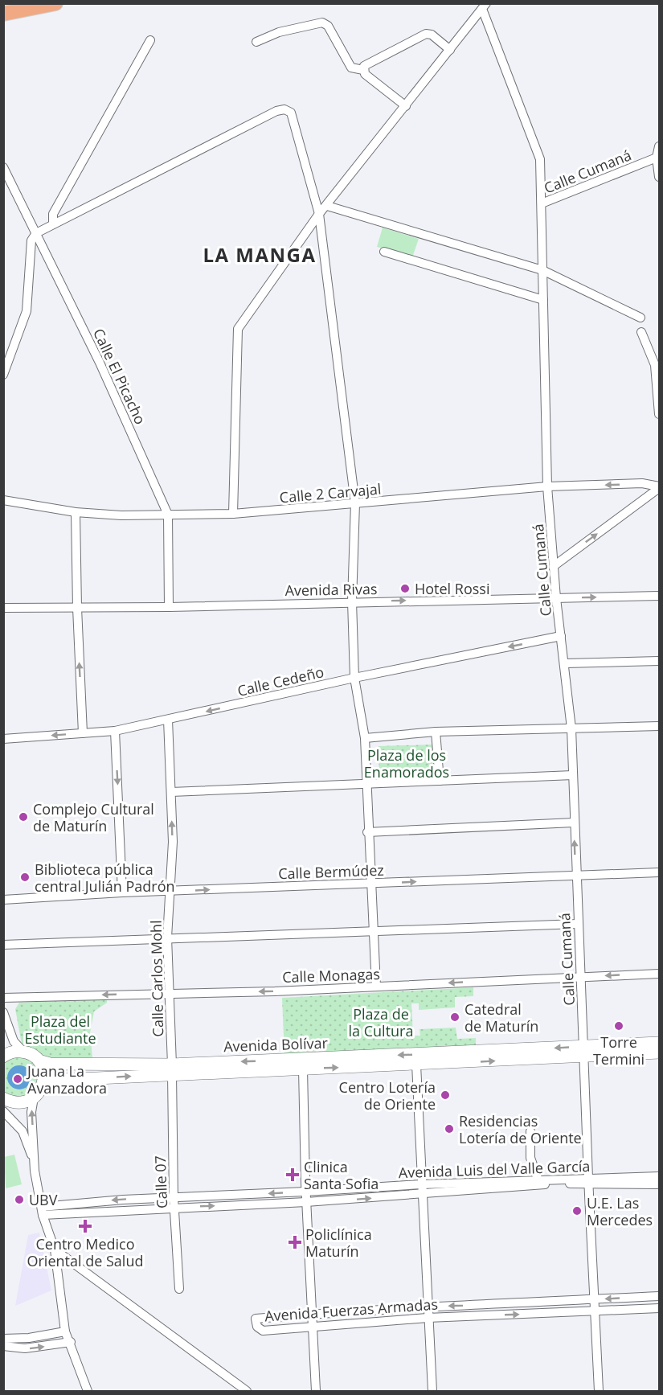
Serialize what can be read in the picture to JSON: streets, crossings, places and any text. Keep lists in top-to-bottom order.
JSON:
{
  "streets": {
    "street": [
      "Calle Cumaná",
      "Calle El Picacho",
      "Calle 2 Carvajal",
      "Avenida Rivas",
      "Calle Cedeño",
      "Calle Bermúdez",
      "Calle Monagas",
      "Calle Carlos Mohl",
      "Avenida Bolívar",
      "Avenida Luis del Valle García",
      "Calle 07",
      "Avenida Fuerzas Armadas"
    ]
  },
  "crossings": [
    ["Calle Cumaná", "Calle 2 Carvajal"],
    ["Calle Cumaná", "Avenida Rivas"],
    ["Calle Cumaná", "Calle Cedeño"],
    ["Calle Cumaná", "Calle Bermúdez"],
    ["Calle Cumaná", "Calle Monagas"],
    ["Calle Cumaná", "Avenida Bolívar"],
    ["Calle Cumaná", "Avenida Luis del Valle García"],
    ["Calle Cumaná", "Avenida Fuerzas Armadas"],
    ["Calle El Picacho", "Calle 2 Carvajal"],
    ["Calle El Picacho", "Avenida Rivas"],
    ["Calle Cedeño", "Calle Carlos Mohl"],
    ["Calle Bermúdez", "Calle Carlos Mohl"],
    ["Calle Monagas", "Calle Carlos Mohl"],
    ["Calle Carlos Mohl", "Avenida Bolívar"],
    ["Calle Carlos Mohl", "Calle 07"],
    ["Avenida Bolívar", "Calle 07"],
    ["Avenida Luis del Valle García", "Calle 07"]
  ],
  "one_way": ["Calle Cedeño"],
  "districts": ["LA MANGA"],
  "parks": ["Plaza de los Enamorados", "Plaza de la Cultura", "Plaza del Estudiante"],
  "places": {
    "other": [
      "Hotel Rossi",
      "Complejo Cultural de Maturín",
      "Biblioteca pública central Julián Padrón",
      "Catedral de Maturín",
      "Torre Termini",
      "Juana La Avanzadora",
      "Centro Lotería de Oriente",
      "Residencias Lotería de Oriente",
      "UBV",
      "U.E. Las Mercedes"
    ],
    "health": ["Clinica Santa Sofia", "Centro Medico Oriental de Salud", "Policlínica Maturín"]
  }
}
